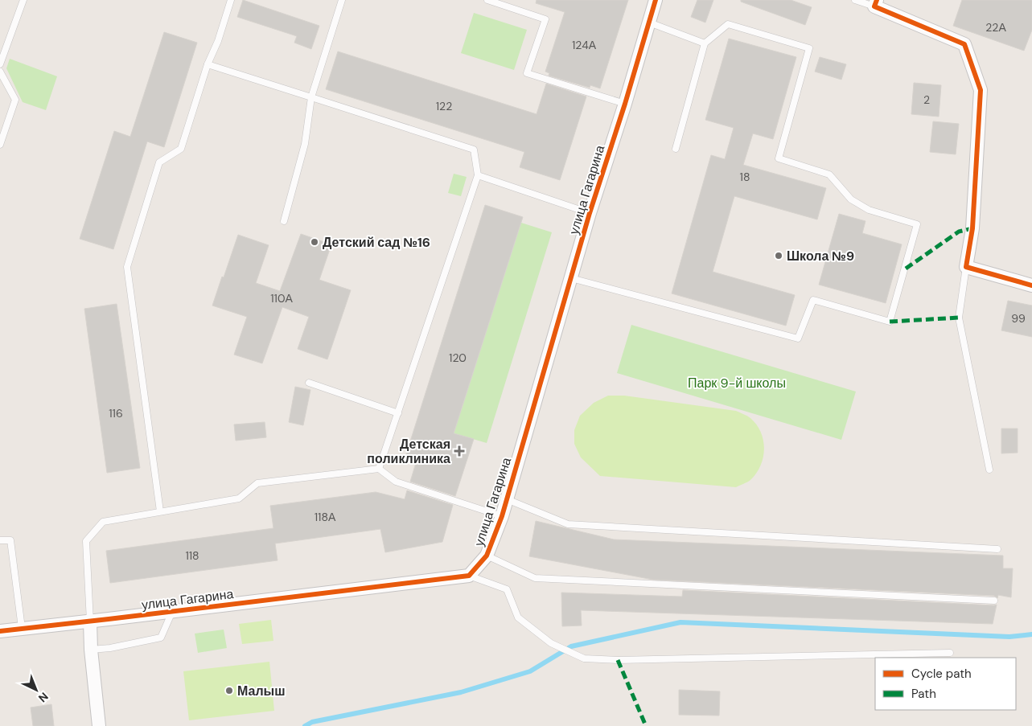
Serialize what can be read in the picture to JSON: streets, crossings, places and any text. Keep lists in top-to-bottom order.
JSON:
{
  "streets": {
    "street": ["улица Гагарина"]
  },
  "parks": ["Парк 9-й школы"],
  "places": {
    "other": ["Детский сад №16", "Школа №9", "Малыш"],
    "health": ["Детская поликлиника"]
  },
  "house_numbers": [
    "22А",
    "124А",
    "2",
    "122",
    "18",
    "110А",
    "99",
    "120",
    "116",
    "118А",
    "118"
  ],
  "legend": ["Cycle path", "Path"],
  "north": "bottom right"
}
